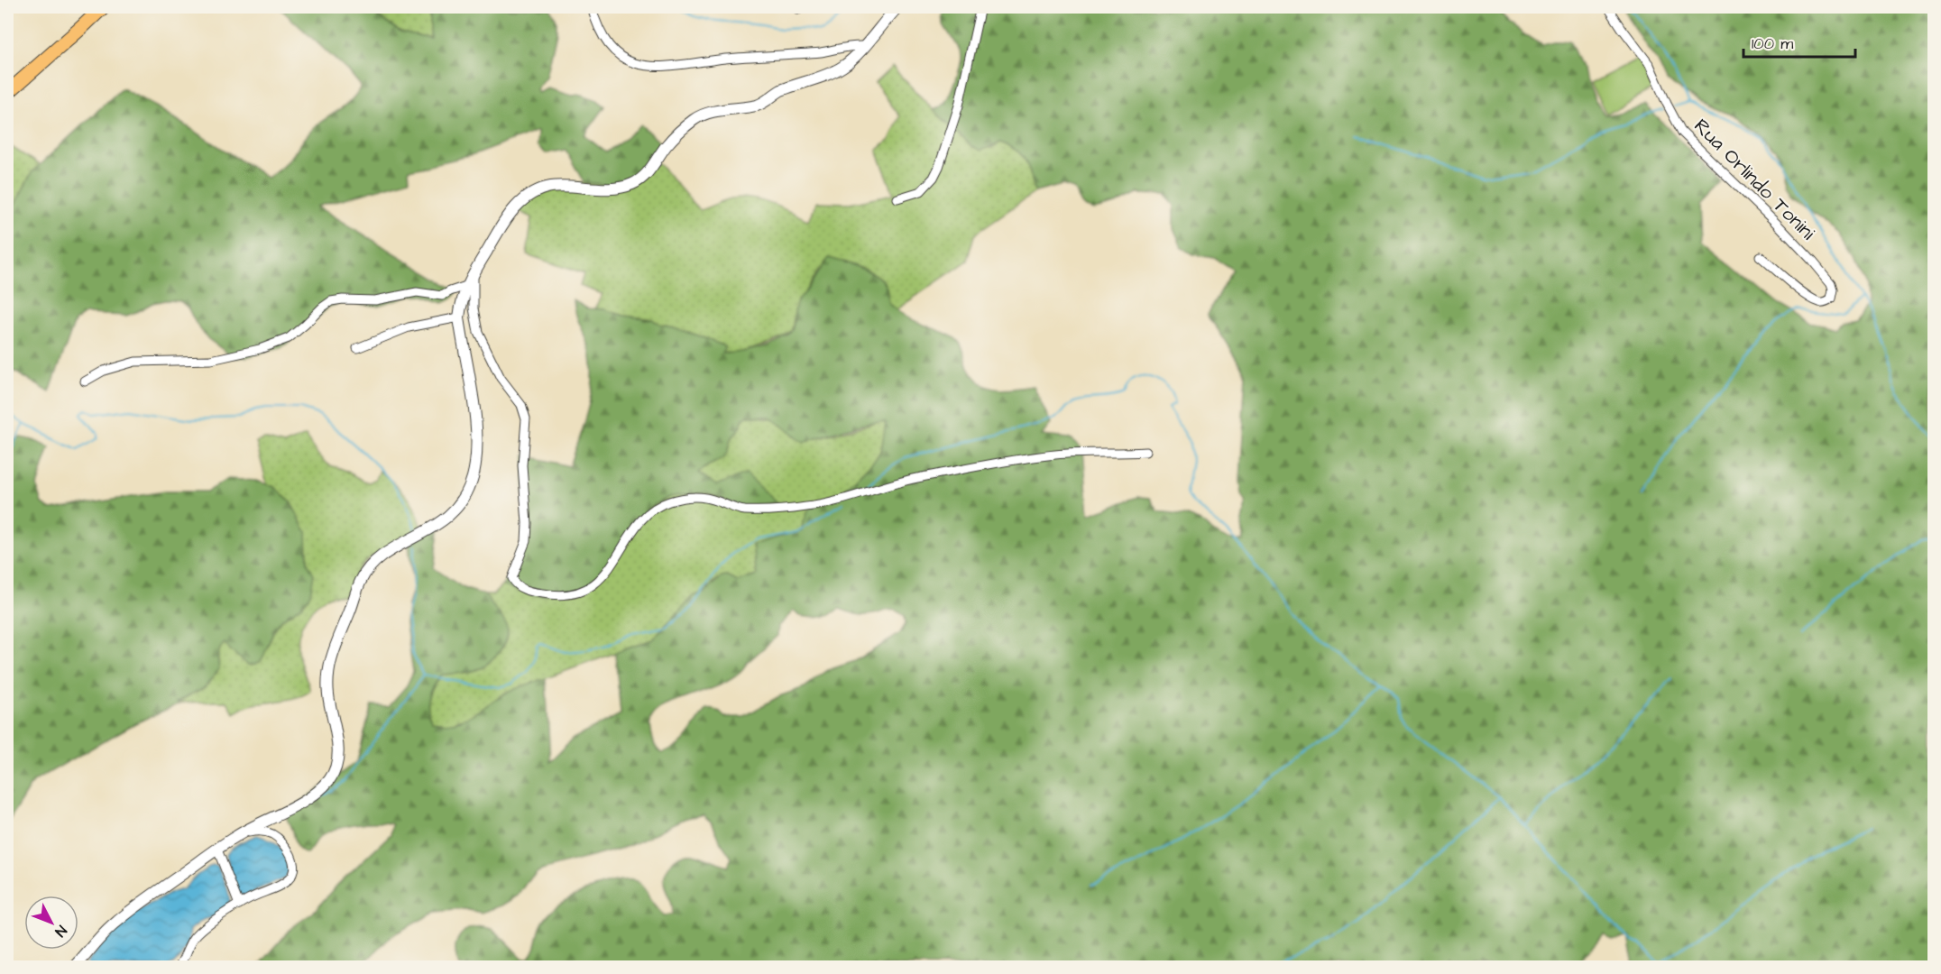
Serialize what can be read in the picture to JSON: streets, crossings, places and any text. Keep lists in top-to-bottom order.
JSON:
{
  "streets": {
    "street": ["Rua Orlindo Tonini"]
  },
  "scale_bar": "100 m",
  "north": "bottom right"
}
